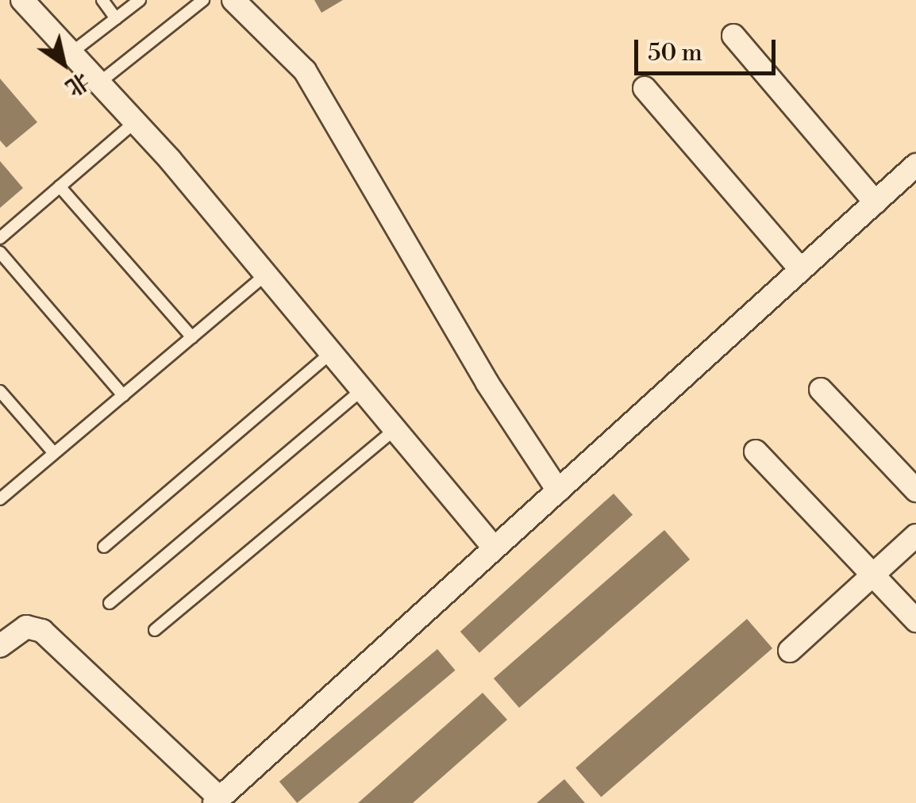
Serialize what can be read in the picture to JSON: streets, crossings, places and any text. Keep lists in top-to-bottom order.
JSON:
{
  "scale_bar": "50 m",
  "north": "bottom right"
}
